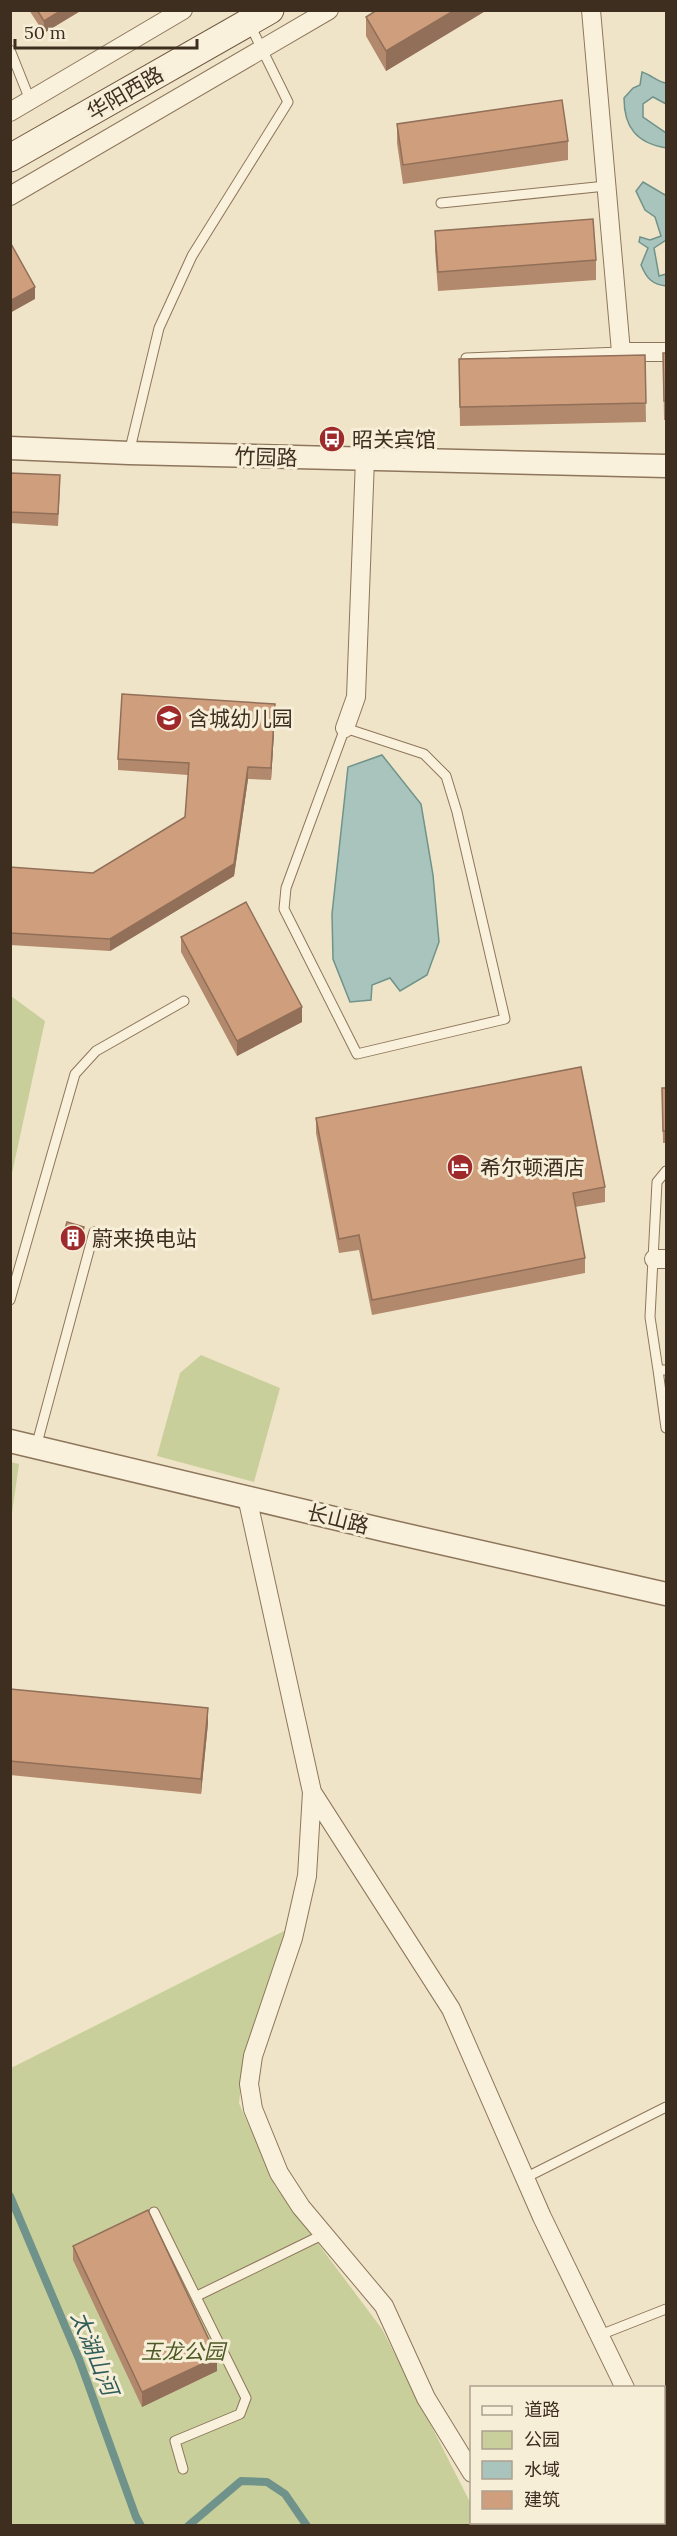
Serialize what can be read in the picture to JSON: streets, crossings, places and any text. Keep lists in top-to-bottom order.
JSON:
{
  "streets": {
    "main road": ["华阳西路"],
    "street": ["竹园路", "长山路"]
  },
  "water": ["太湖山河"],
  "parks": ["玉龙公园"],
  "places": {
    "bus stop": ["昭关宾馆"],
    "school or university": ["含城幼儿园"],
    "hotel": ["希尔顿酒店"],
    "building": ["蔚来换电站"]
  },
  "legend": [
    "道路",
    "公园",
    "水域",
    "建筑"
  ],
  "scale_bar": "50 m"
}
